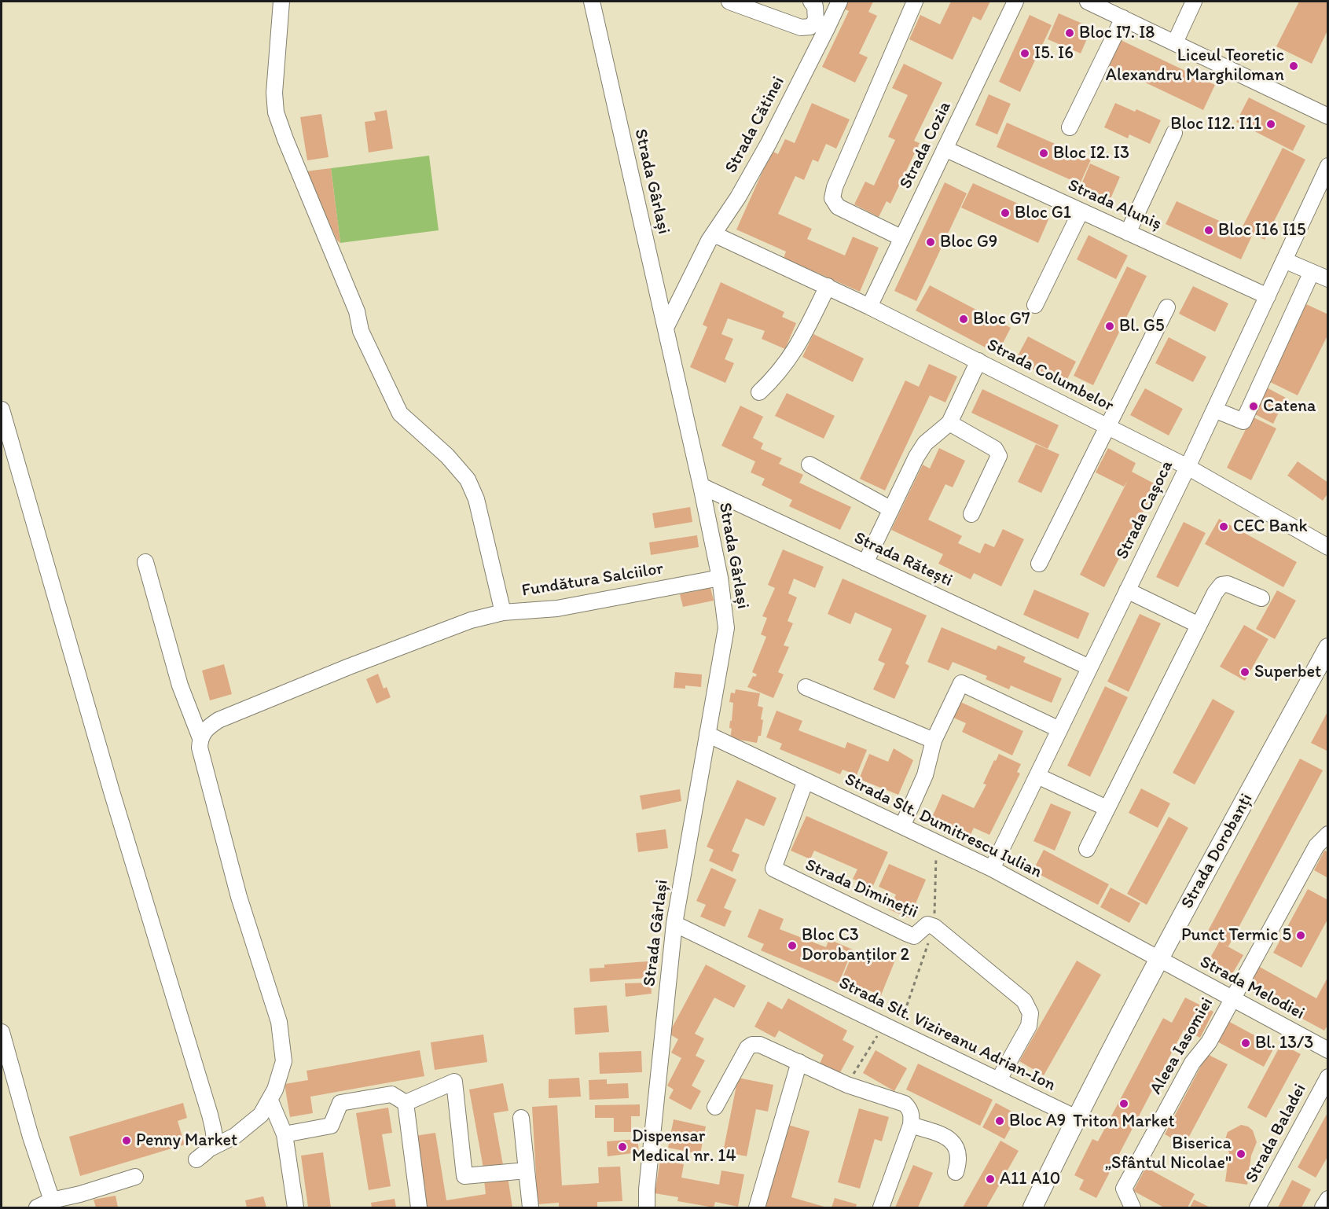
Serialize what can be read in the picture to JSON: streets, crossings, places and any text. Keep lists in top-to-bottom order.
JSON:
{
  "streets": {
    "main road": ["Strada Dorobanți"],
    "street": [
      "Strada Cătinei",
      "Strada Cozia",
      "Strada Gârlași",
      "Strada Aluniș",
      "Strada Columbelor",
      "Strada Cașoca",
      "Strada Rătești",
      "Fundătura Salciilor",
      "Strada Slt. Dumitrescu Iulian",
      "Strada Dimineții",
      "Strada Melodiei",
      "Strada Slt. Vizireanu Adrian-Ion",
      "Aleea Iasomiei",
      "Strada Baladei"
    ]
  },
  "crossings": [
    ["Strada Cătinei", "Strada Columbelor"],
    ["Strada Cozia", "Strada Aluniș"],
    ["Strada Cozia", "Strada Columbelor"],
    ["Strada Gârlași", "Strada Rătești"],
    ["Strada Gârlași", "Fundătura Salciilor"],
    ["Strada Gârlași", "Strada Slt. Dumitrescu Iulian"],
    ["Strada Gârlași", "Strada Slt. Vizireanu Adrian-Ion"],
    ["Strada Aluniș", "Strada Cașoca"],
    ["Strada Columbelor", "Strada Cașoca"],
    ["Strada Cașoca", "Strada Rătești"],
    ["Strada Cașoca", "Strada Slt. Dumitrescu Iulian"],
    ["Strada Slt. Dumitrescu Iulian", "Strada Dorobanți"],
    ["Strada Slt. Dumitrescu Iulian", "Strada Dimineții"],
    ["Strada Slt. Dumitrescu Iulian", "Strada Melodiei"],
    ["Strada Dorobanți", "Strada Melodiei"],
    ["Strada Dorobanți", "Strada Slt. Vizireanu Adrian-Ion"],
    ["Strada Dimineții", "Strada Slt. Vizireanu Adrian-Ion"],
    ["Strada Melodiei", "Aleea Iasomiei"]
  ],
  "places": [
    "Bloc I7. I8",
    "I5. I6",
    "Liceul Teoretic Alexandru Marghiloman",
    "Bloc I12. I11",
    "Bloc I2. I3",
    "Bloc G1",
    "Bloc I16 I15",
    "Bloc G9",
    "Bloc G7",
    "Bl. G5",
    "Catena",
    "CEC Bank",
    "Superbet",
    "Punct Termic 5",
    "Bloc C3 Dorobanților 2",
    "Bl. 13/3",
    "Triton Market",
    "Bloc A9",
    "Penny Market",
    "Dispensar Medical nr. 14",
    "Biserica „Sfântul Nicolae\"",
    "A11 A10"
  ]
}
